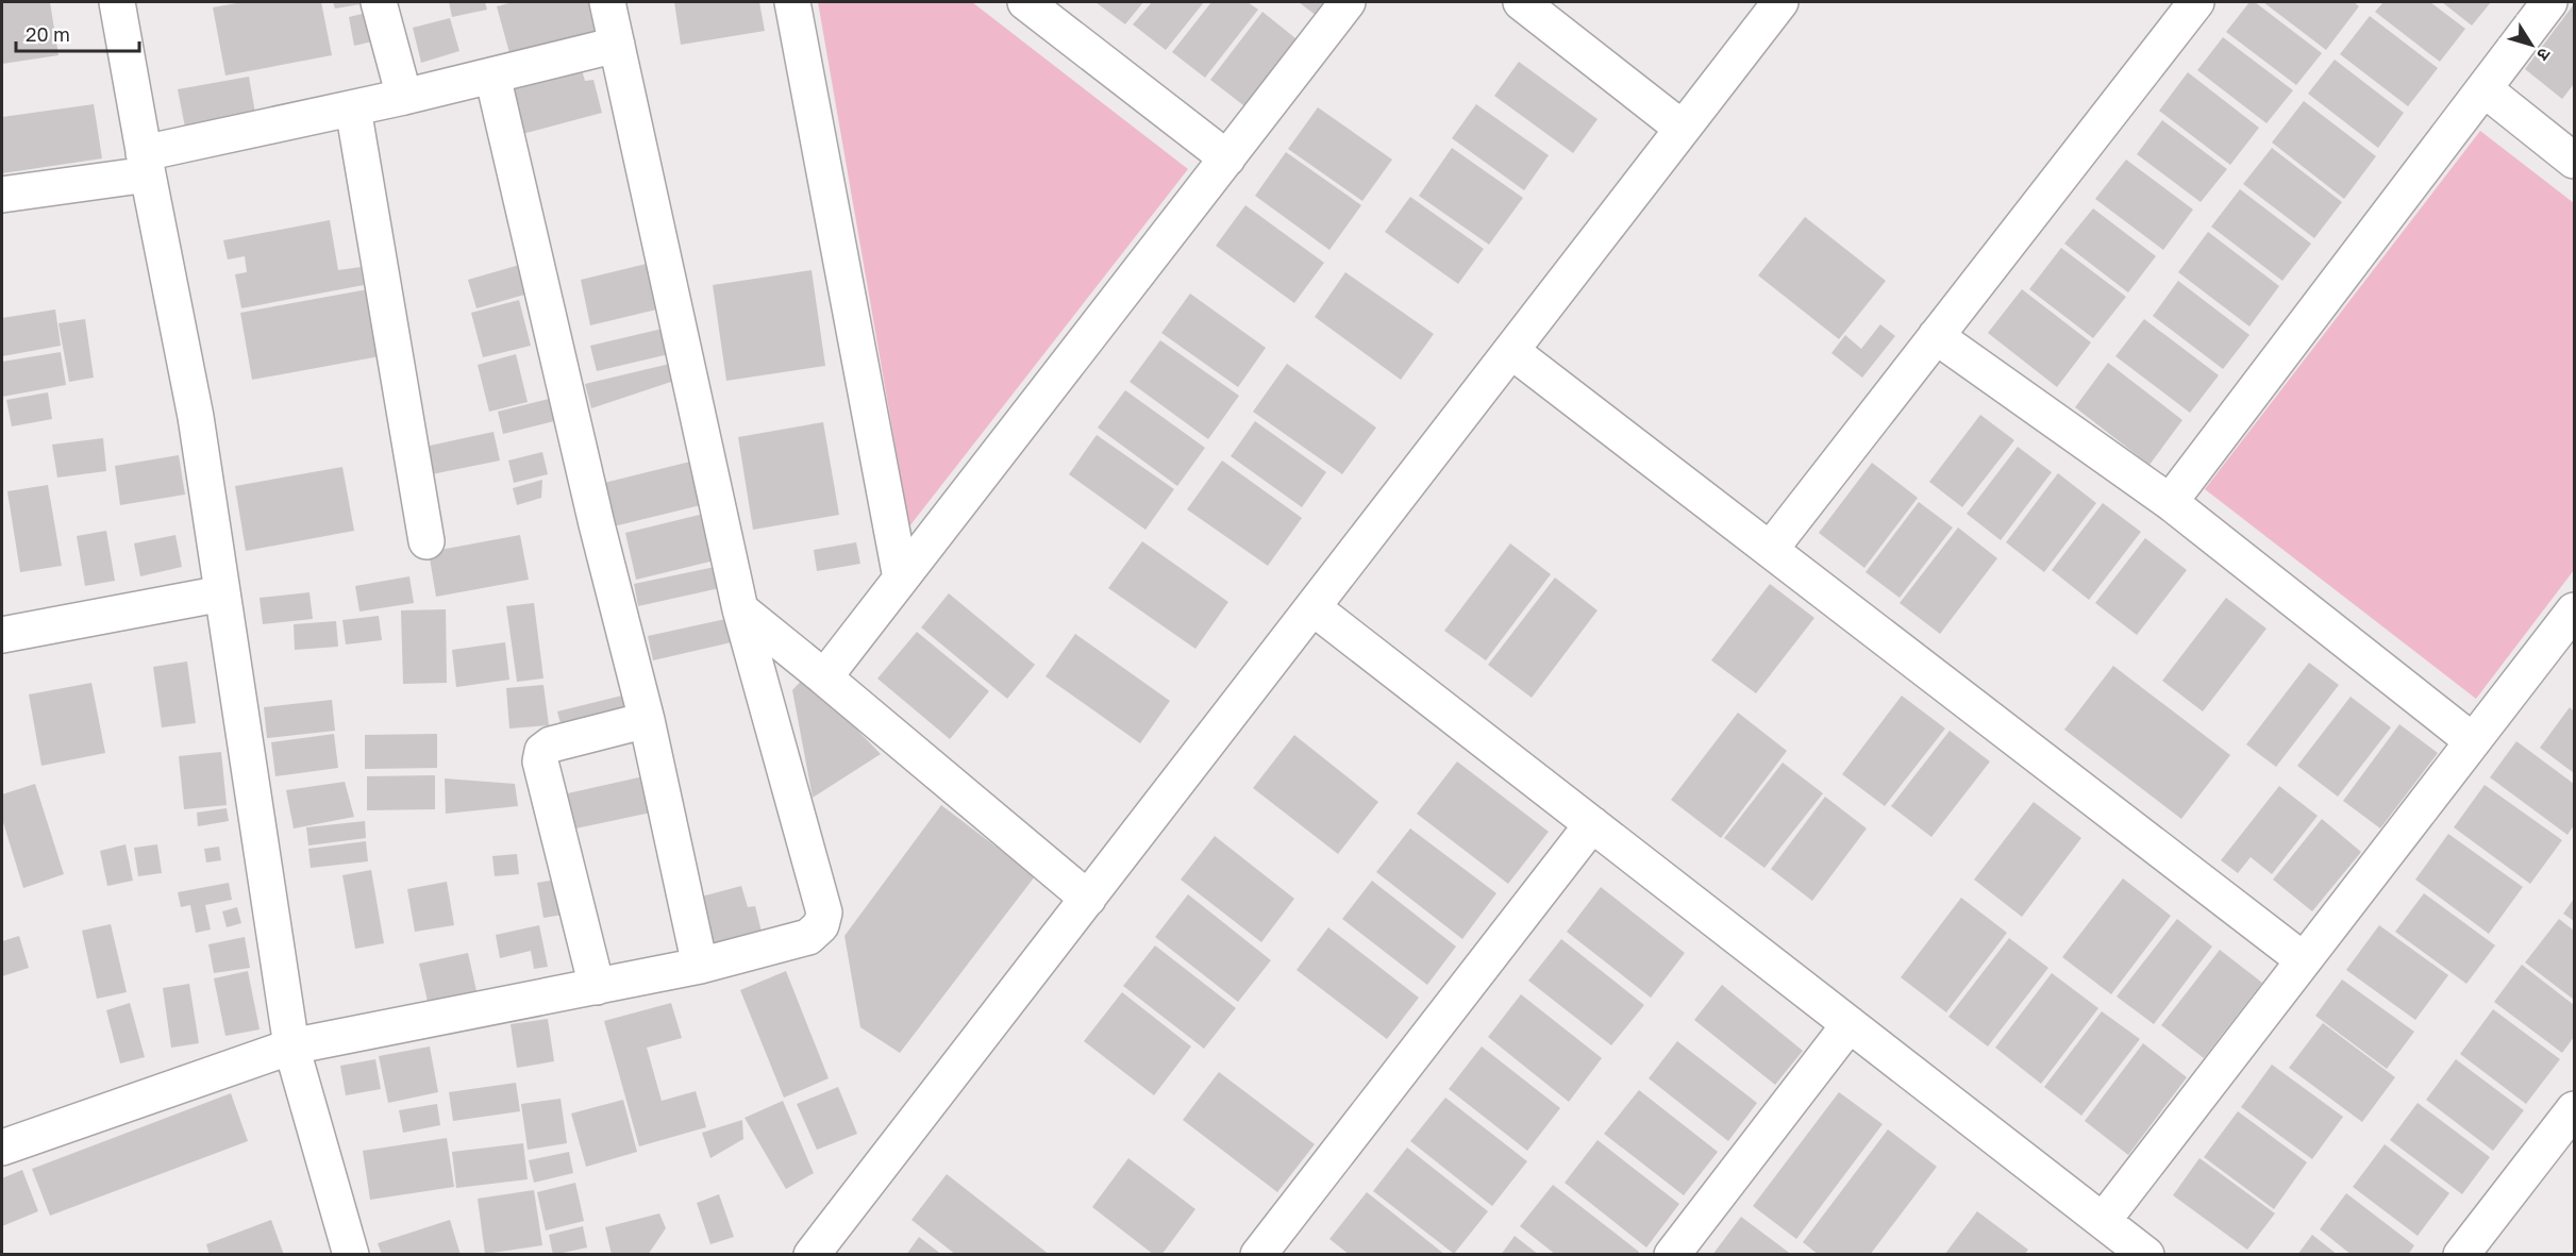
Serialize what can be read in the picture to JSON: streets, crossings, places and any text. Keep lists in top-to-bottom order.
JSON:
{
  "scale_bar": "20 m",
  "north": "bottom right"
}
